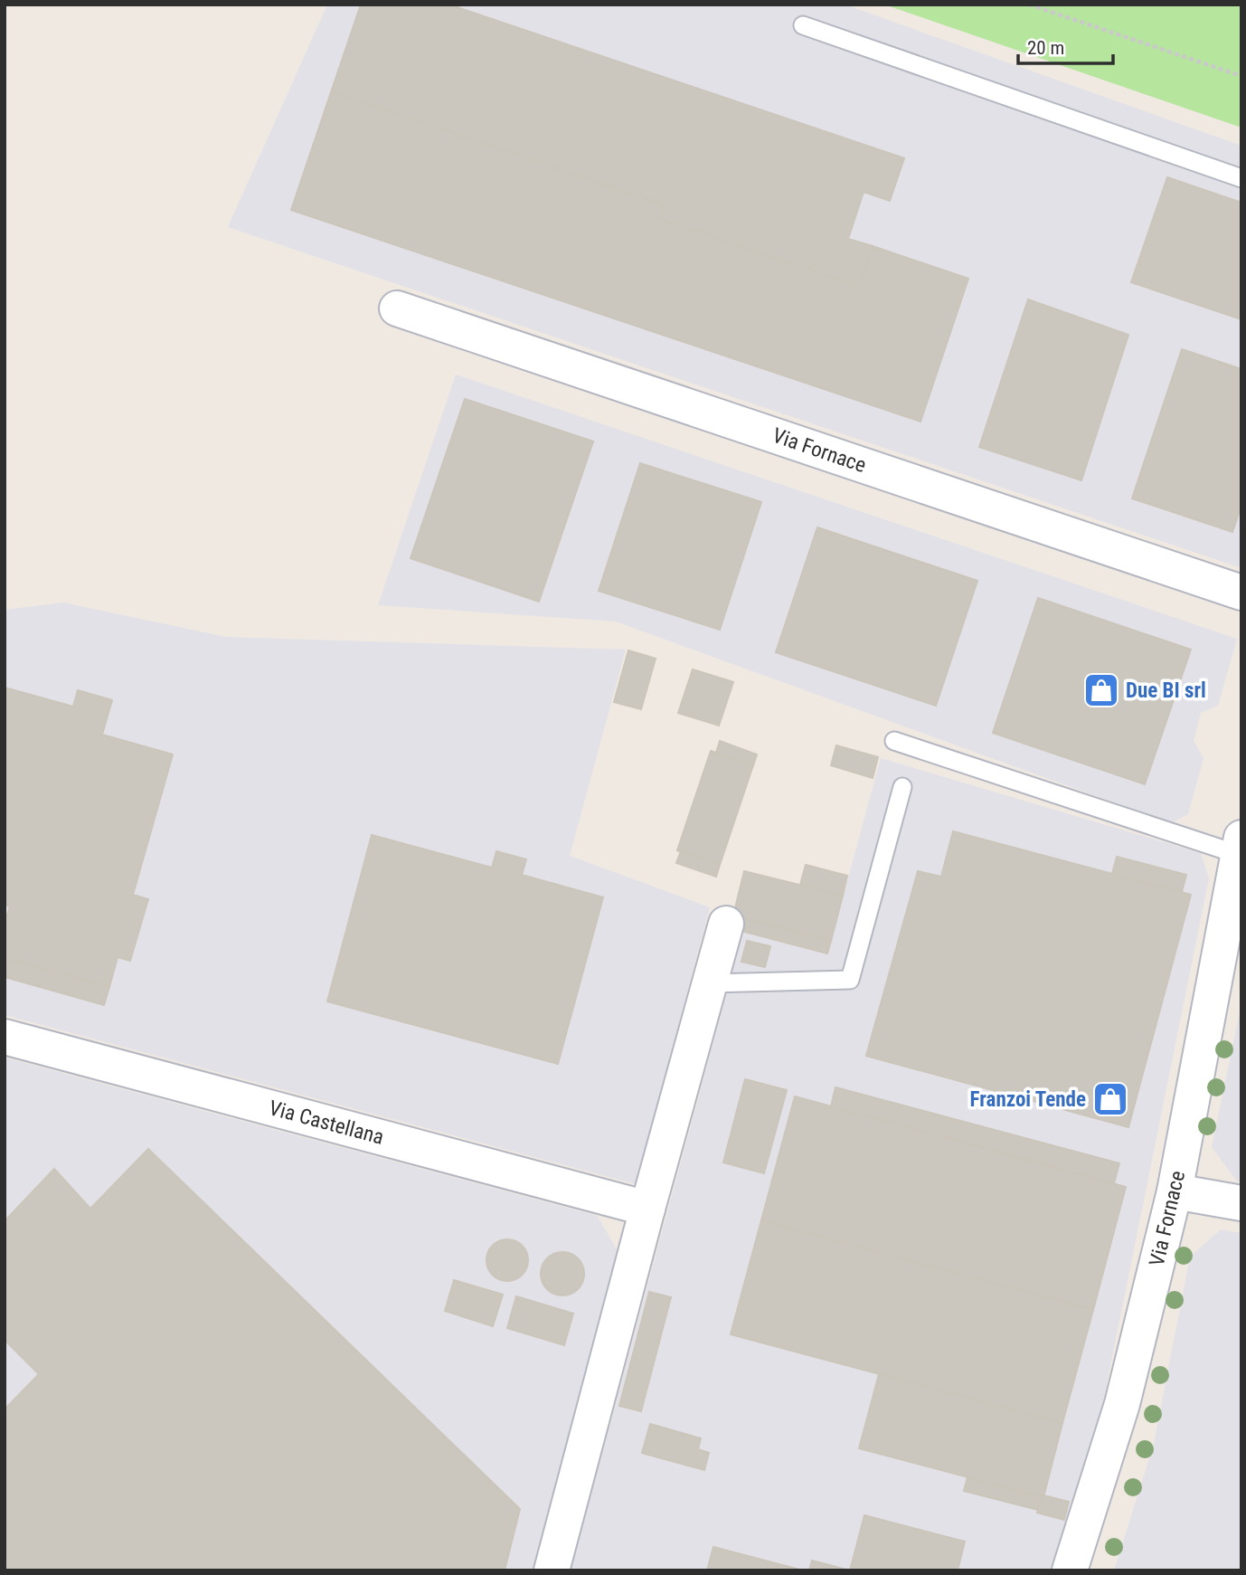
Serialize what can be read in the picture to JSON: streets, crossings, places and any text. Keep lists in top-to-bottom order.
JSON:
{
  "streets": {
    "street": ["Via Fornace", "Via Castellana"]
  },
  "places": {
    "shop": ["Due BI srl", "Franzoi Tende"]
  },
  "scale_bar": "20 m"
}
